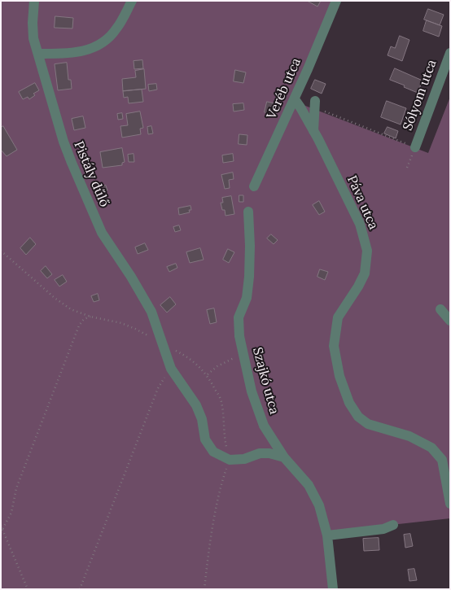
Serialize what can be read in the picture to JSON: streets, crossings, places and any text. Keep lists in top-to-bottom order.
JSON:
{
  "streets": {
    "street": [
      "Veréb utca",
      "Sólyom utca",
      "Pistály dűlő",
      "Páva utca",
      "Szajkó utca"
    ]
  },
  "crossings": [
    ["Veréb utca", "Páva utca"]
  ]
}
